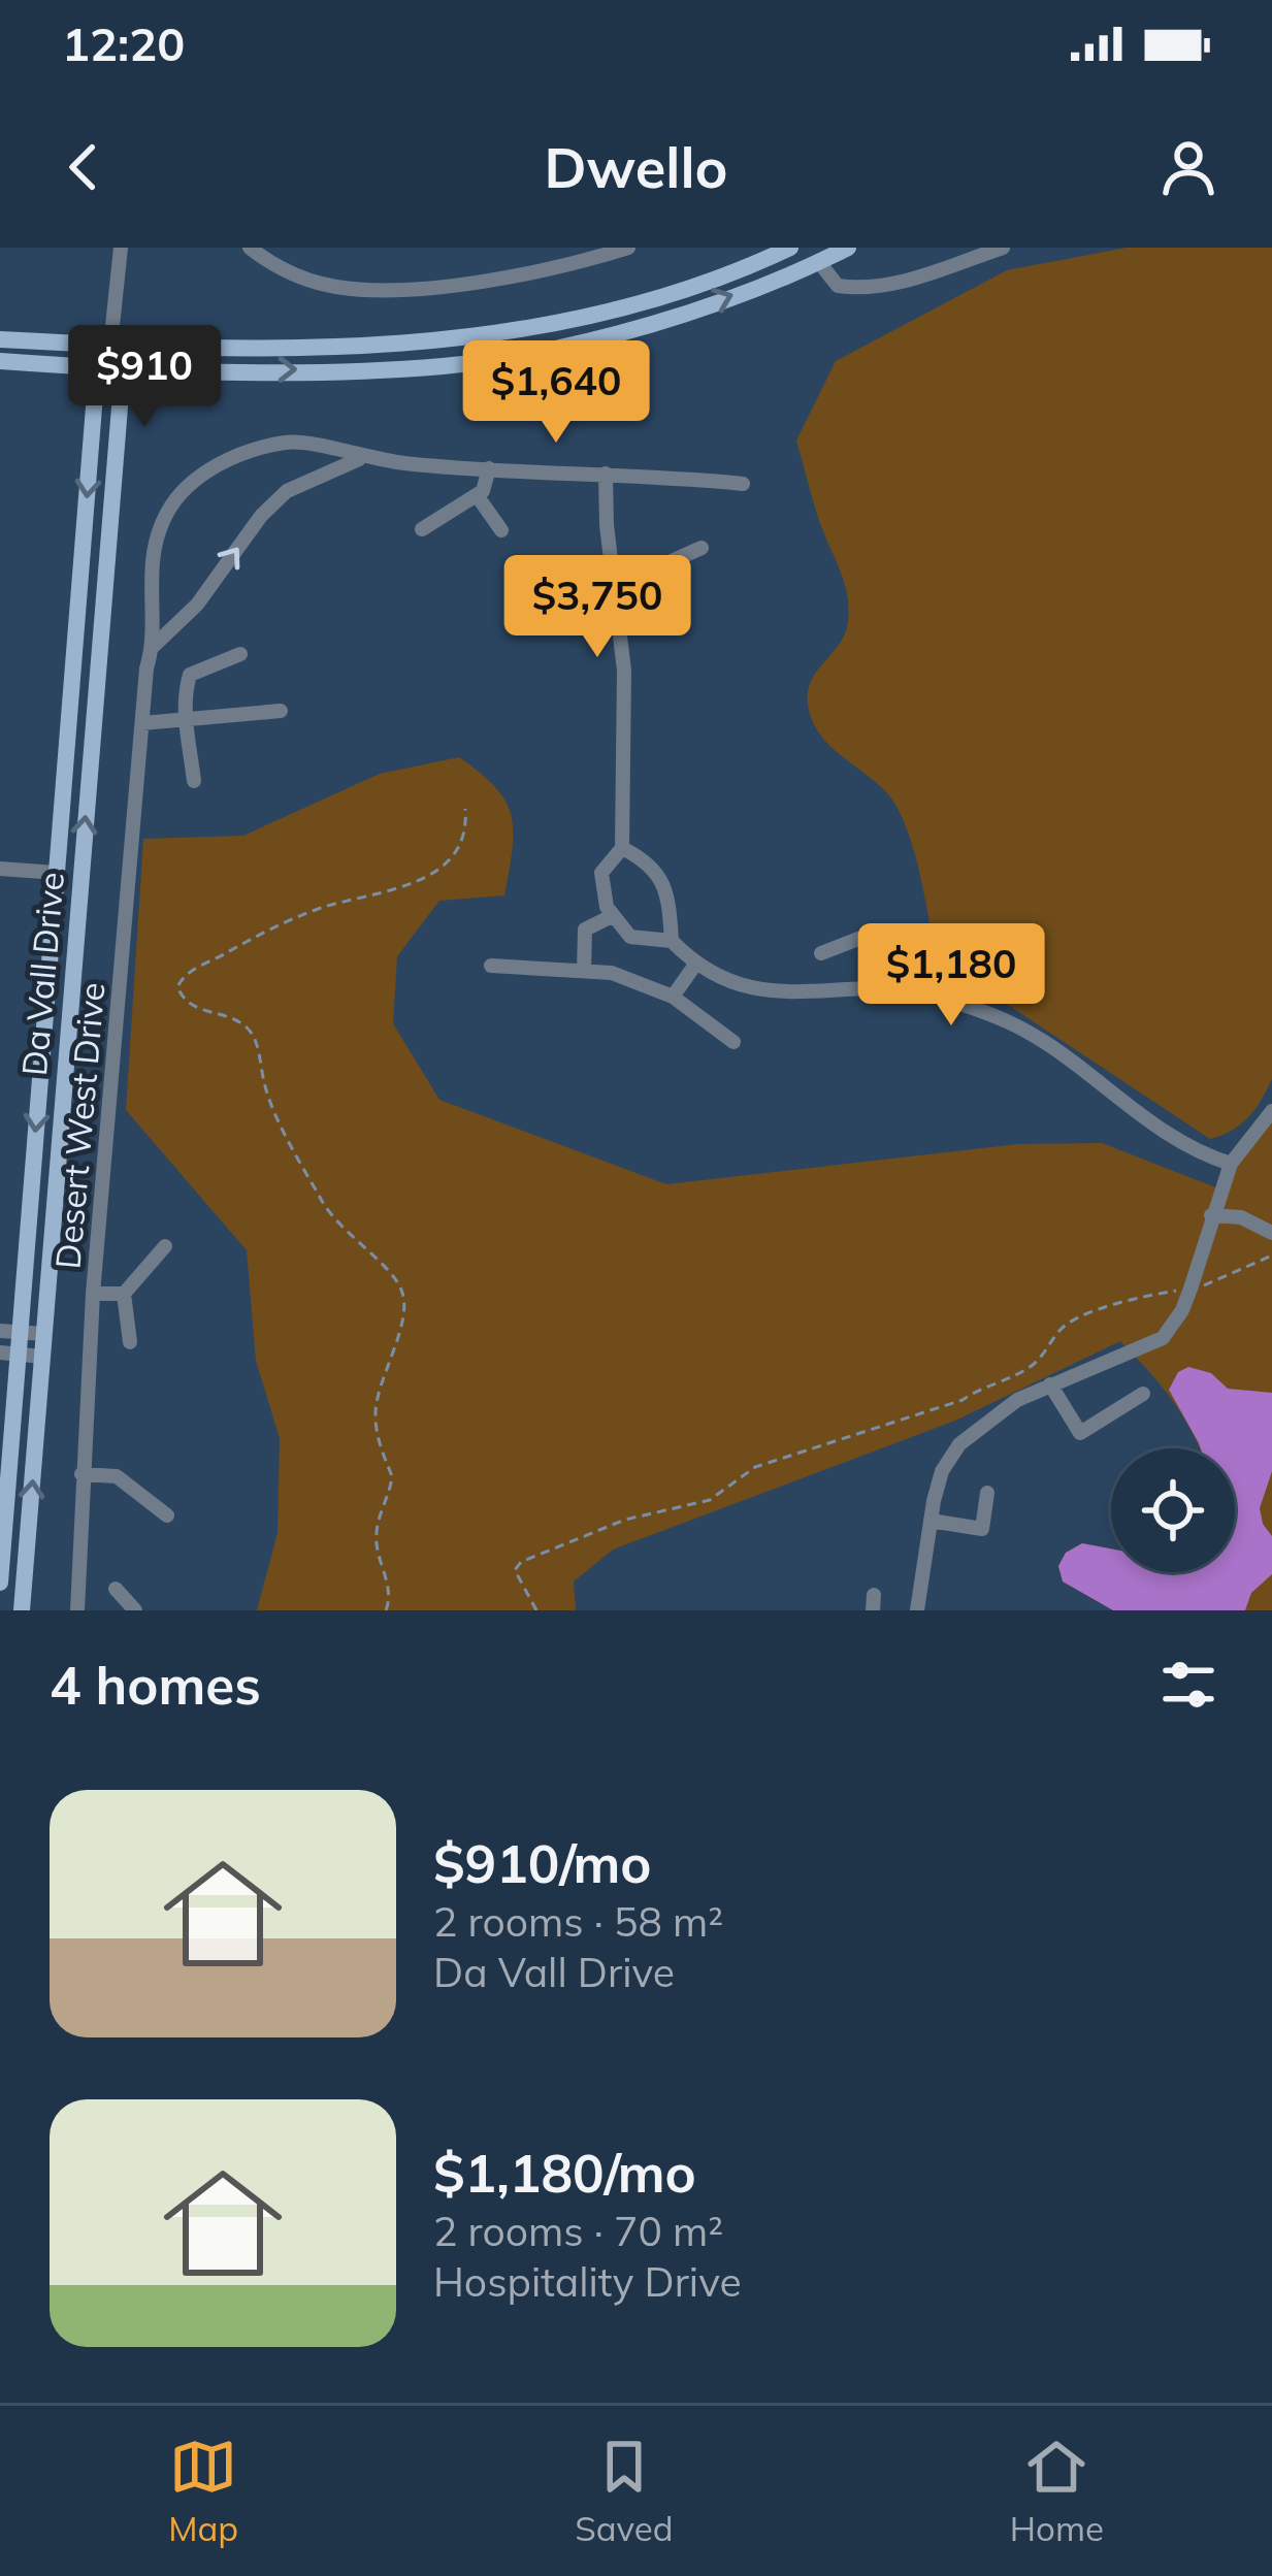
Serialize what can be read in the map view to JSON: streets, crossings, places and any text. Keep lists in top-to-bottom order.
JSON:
{
  "streets": {
    "main road": ["Da Vall Drive"],
    "street": ["Desert West Drive"]
  },
  "page": {
    "status": "12:20",
    "header": "Dwello",
    "price": [
      "$910",
      "$1,640",
      "$3,750",
      "$1,180"
    ],
    "heading": "4 homes",
    "list": [
      {
        "name": "$910/mo",
        "note": "2 rooms · 58 m² · Da Vall Drive"
      },
      {
        "name": "$1,180/mo",
        "note": "2 rooms · 70 m² · Hospitality Drive"
      }
    ],
    "tabs": ["Map", "Saved", "Home"]
  }
}
